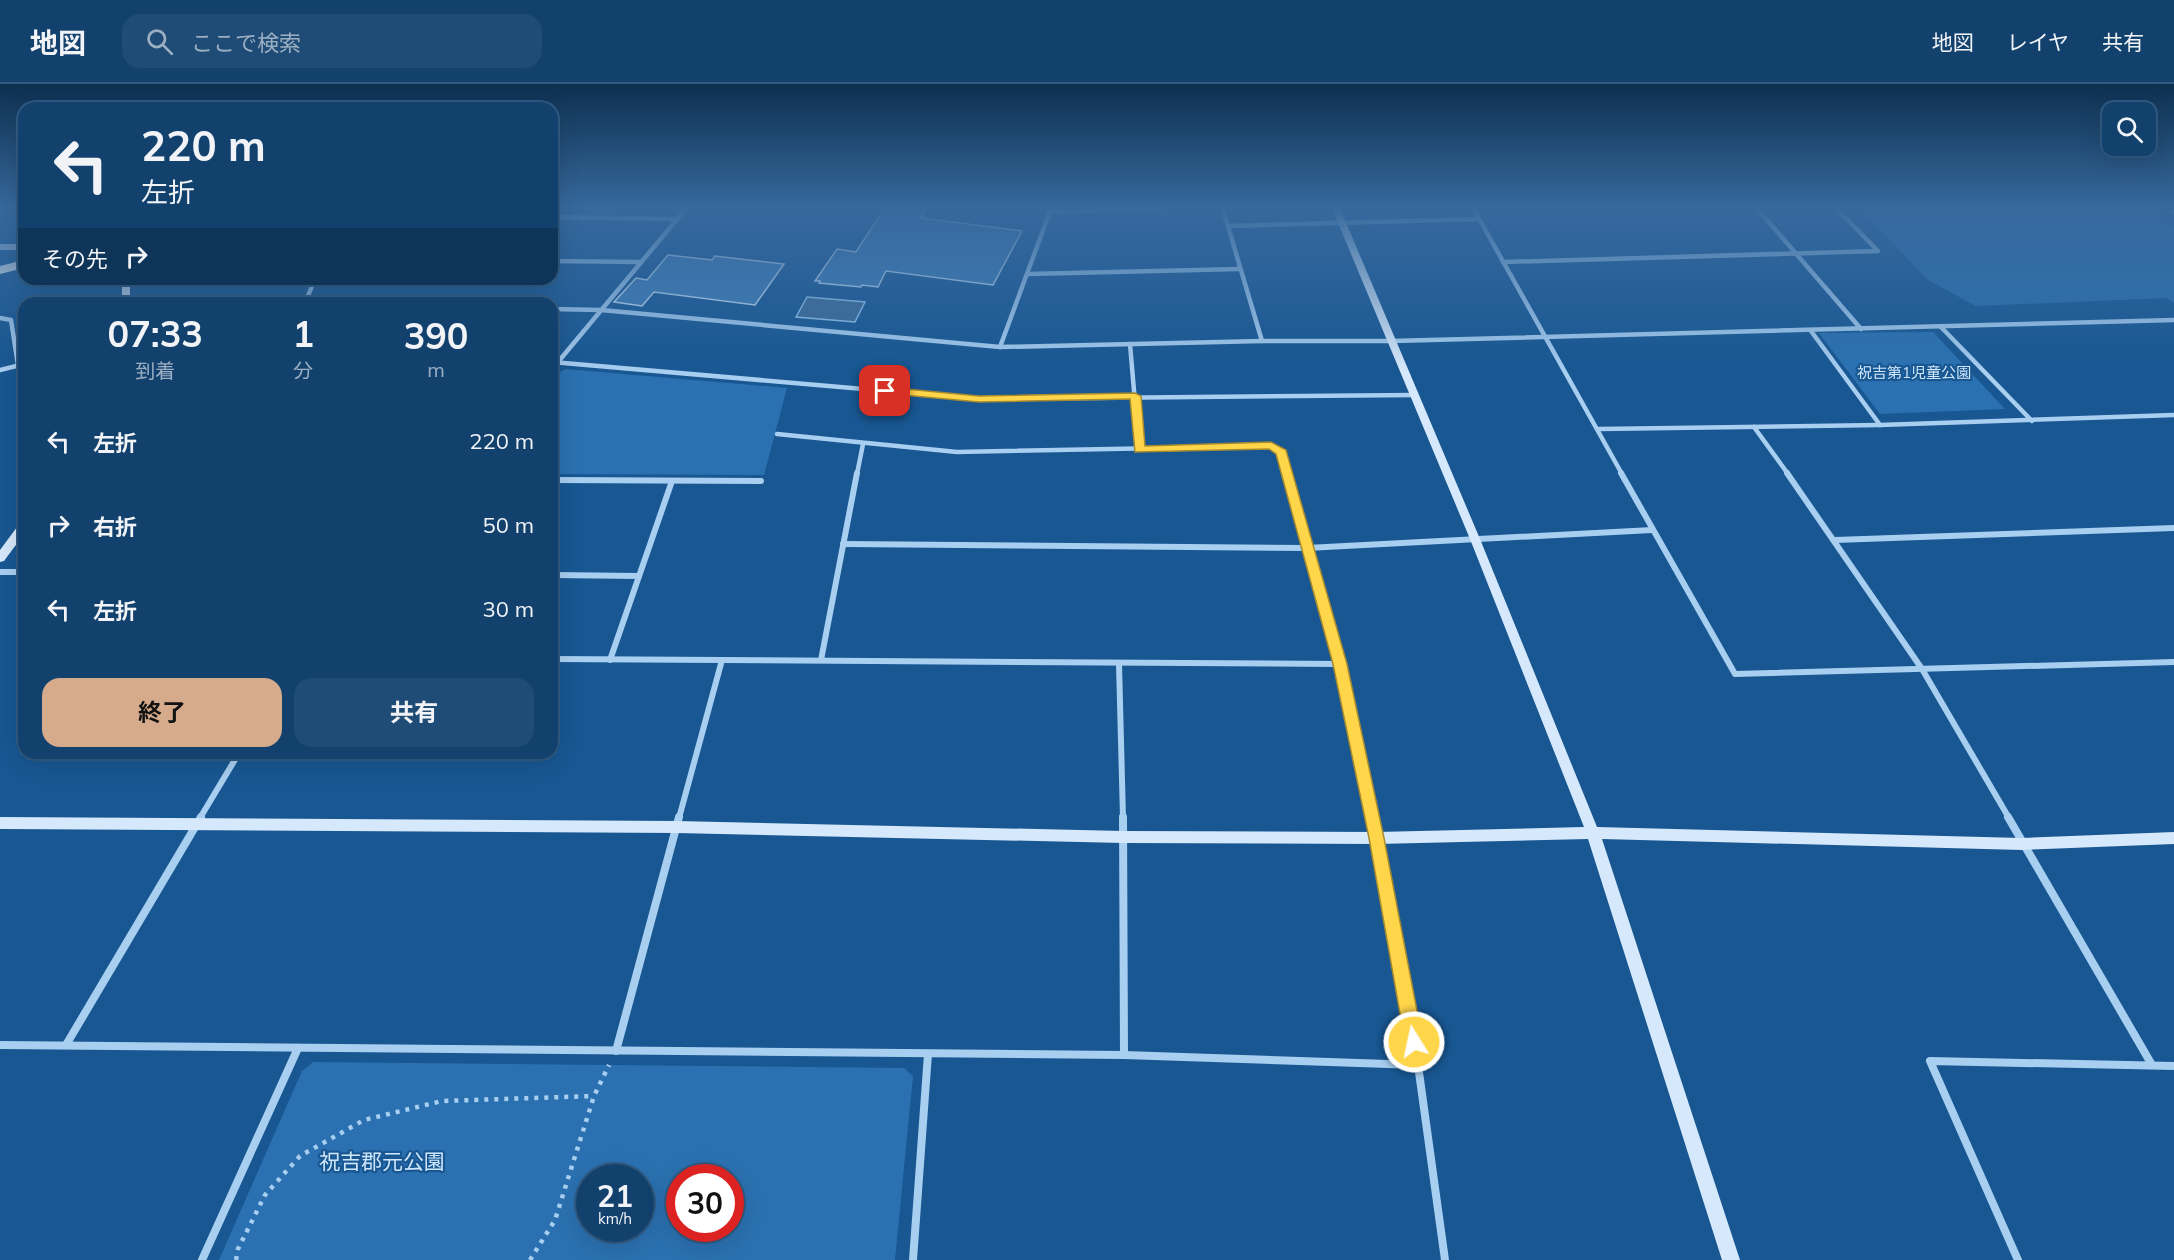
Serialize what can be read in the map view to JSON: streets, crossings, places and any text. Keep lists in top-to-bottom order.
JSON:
{
  "parks": ["祝吉第1児童公園", "祝吉郡元公園"],
  "page": {
    "header": "地図",
    "search": "ここで検索",
    "nav": ["地図", "レイヤ", "共有"],
    "turn": ["220 m", "左折"],
    "then": "その先",
    "eta": [
      "07:33",
      "到着",
      "1",
      "分",
      "390",
      "m"
    ],
    "list": [
      {
        "name": "左折",
        "value": "220 m"
      },
      {
        "name": "右折",
        "value": "50 m"
      },
      {
        "name": "左折",
        "value": "30 m"
      }
    ],
    "buttons": ["終了", "共有"],
    "speed": "21 km/h",
    "limit": "30"
  }
}
